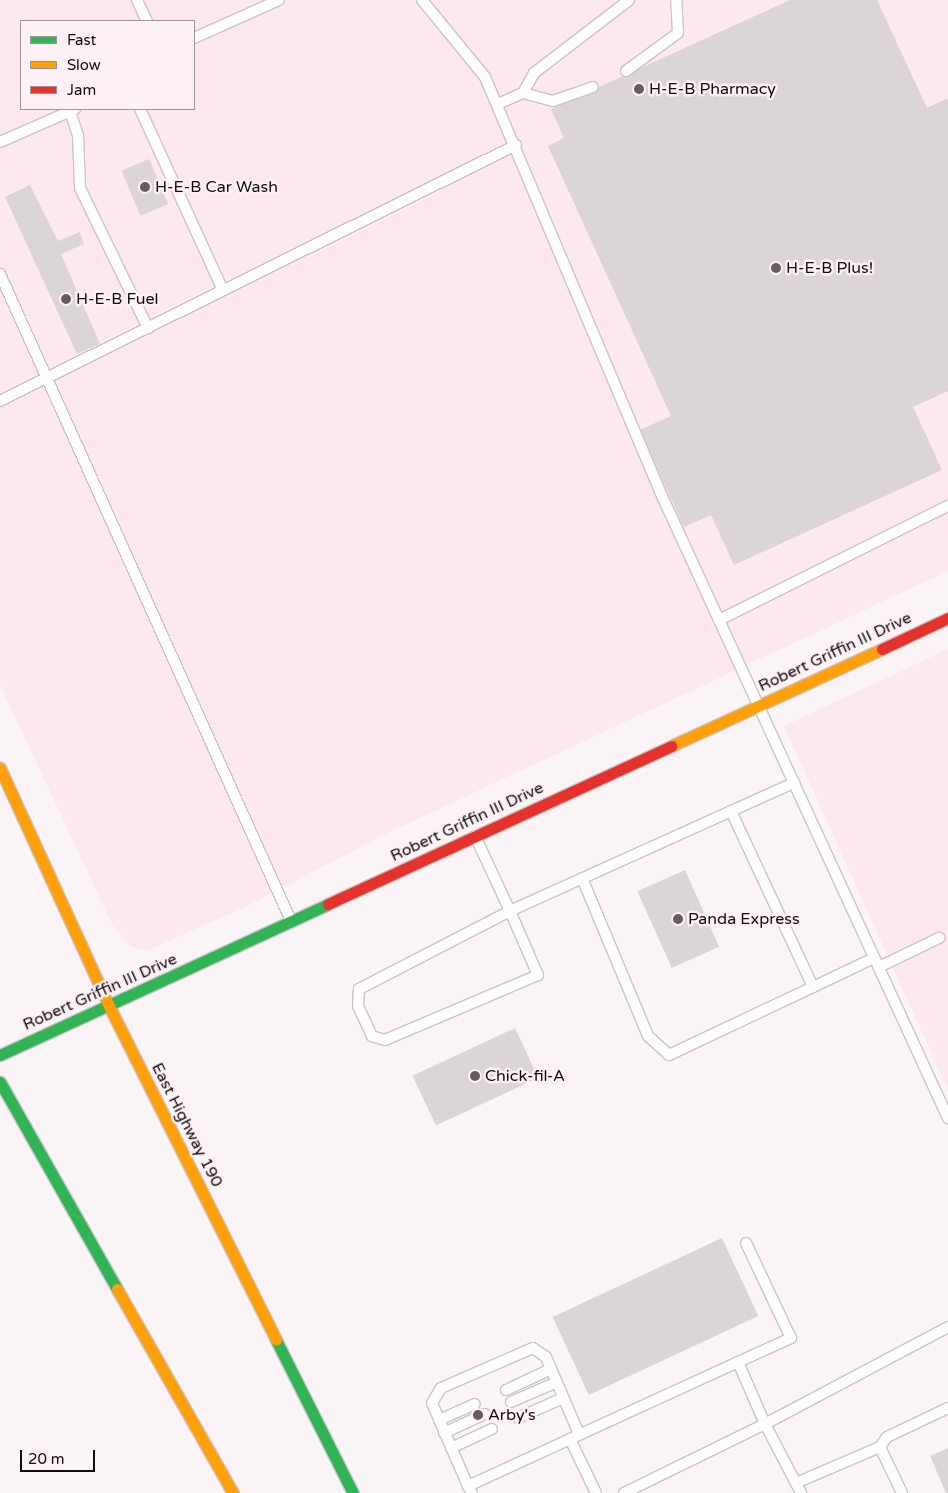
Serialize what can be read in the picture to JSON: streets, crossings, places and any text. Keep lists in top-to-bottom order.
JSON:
{
  "streets": {
    "main road": ["Robert Griffin III Drive", "East Highway 190"]
  },
  "crossings": [
    ["Robert Griffin III Drive", "East Highway 190"]
  ],
  "places": [
    "H-E-B Pharmacy",
    "H-E-B Car Wash",
    "H-E-B Plus!",
    "H-E-B Fuel",
    "Panda Express",
    "Chick-fil-A",
    "Arby's"
  ],
  "legend": ["Fast", "Slow", "Jam"],
  "scale_bar": "20 m"
}
